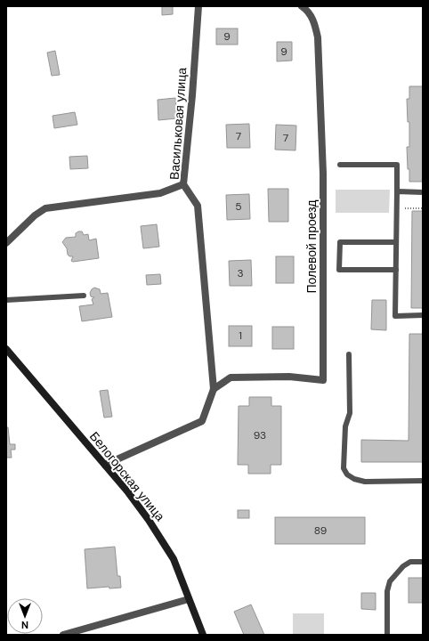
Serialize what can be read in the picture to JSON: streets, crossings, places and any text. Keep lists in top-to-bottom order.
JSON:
{
  "streets": {
    "street": ["Васильковая улица", "Полевой проезд", "Белогорская улица"]
  },
  "crossings": [
    ["Васильковая улица", "Полевой проезд"]
  ],
  "house_numbers": [
    "9",
    "9",
    "7",
    "7",
    "5",
    "3",
    "1",
    "93",
    "89"
  ],
  "north": "bottom"
}
